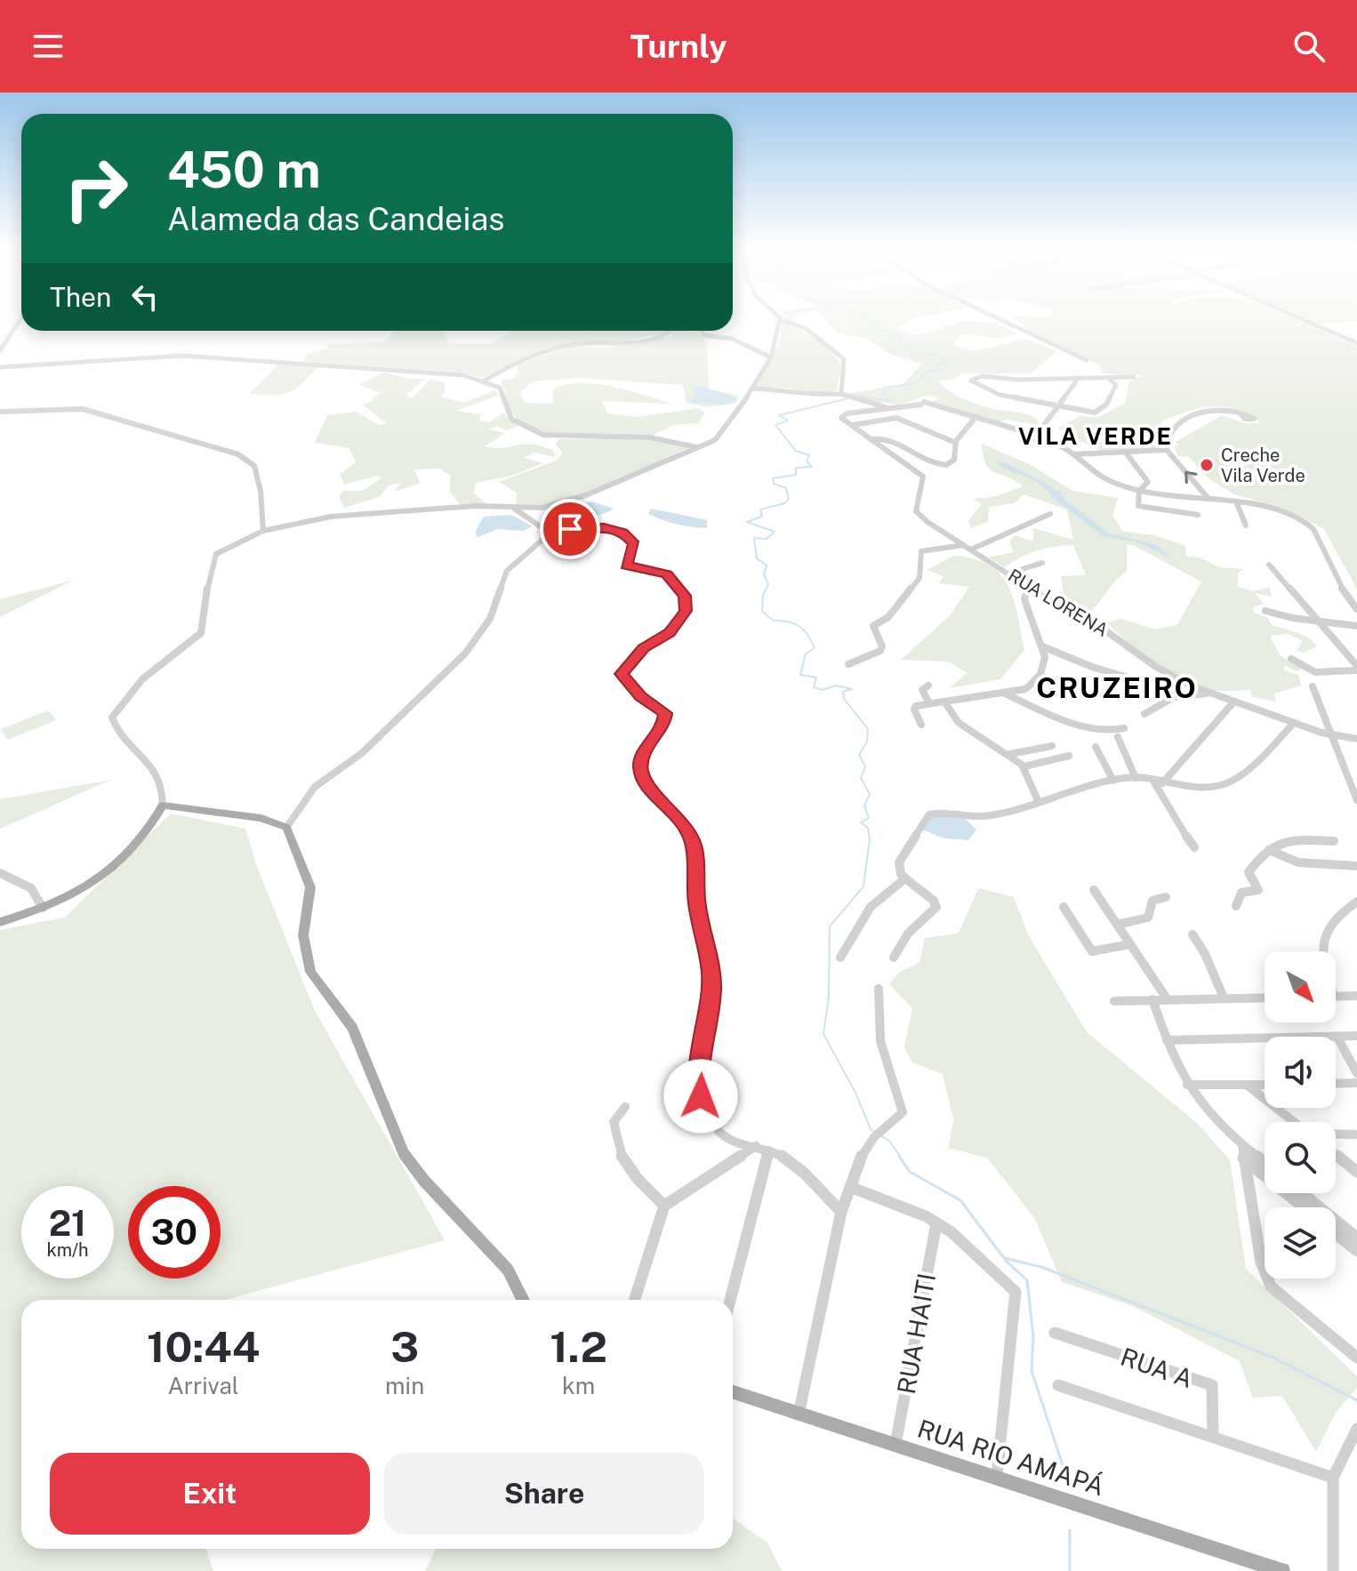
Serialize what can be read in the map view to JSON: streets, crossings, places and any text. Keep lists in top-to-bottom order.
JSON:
{
  "streets": {
    "main road": ["RUA RIO AMAPÁ"],
    "street": ["RUA LORENA", "RUA HAITI", "RUA A"]
  },
  "crossings": [
    ["RUA HAITI", "RUA RIO AMAPÁ"]
  ],
  "districts": ["VILA VERDE", "CRUZEIRO"],
  "places": ["Creche Vila Verde"],
  "north": "bottom right",
  "page": {
    "header": "Turnly",
    "turn": ["450 m", "Alameda das Candeias"],
    "then": "Then",
    "speed": "21 km/h",
    "limit": "30",
    "eta": [
      "10:44",
      "Arrival",
      "3",
      "min",
      "1.2",
      "km"
    ],
    "buttons": ["Exit", "Share"]
  }
}
